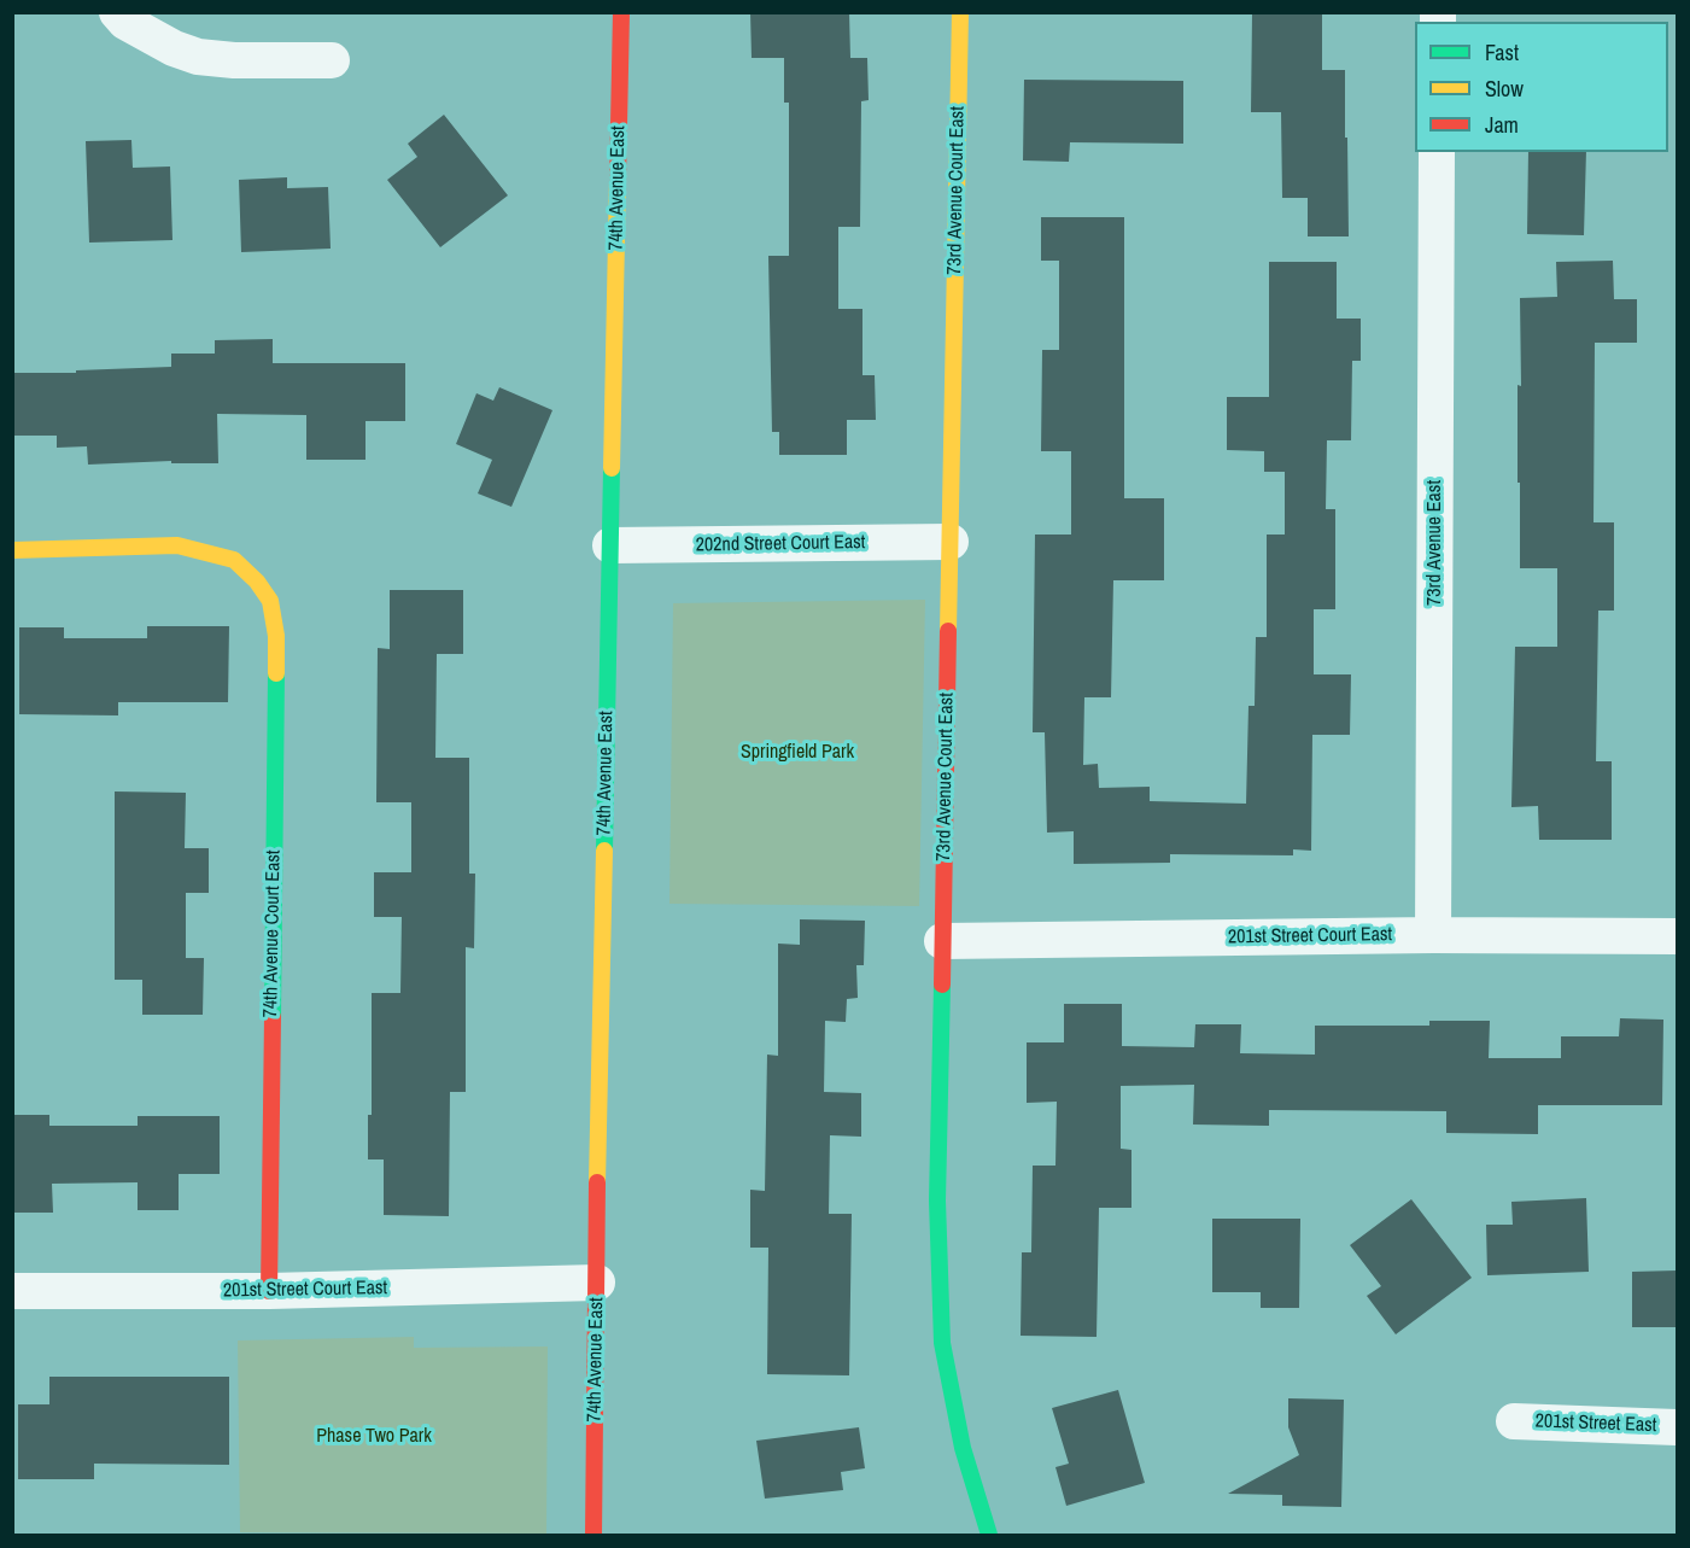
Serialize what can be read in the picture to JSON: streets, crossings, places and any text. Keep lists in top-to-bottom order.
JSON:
{
  "streets": {
    "street": [
      "74th Avenue East",
      "73rd Avenue Court East",
      "73rd Avenue East",
      "202nd Street Court East",
      "74th Avenue Court East",
      "201st Street Court East",
      "201st Street East"
    ]
  },
  "crossings": [
    ["74th Avenue East", "202nd Street Court East"],
    ["74th Avenue East", "201st Street Court East"],
    ["73rd Avenue Court East", "202nd Street Court East"],
    ["73rd Avenue Court East", "201st Street Court East"],
    ["73rd Avenue East", "201st Street Court East"],
    ["74th Avenue Court East", "201st Street Court East"]
  ],
  "parks": ["Springfield Park", "Phase Two Park"],
  "legend": ["Fast", "Slow", "Jam"]
}
